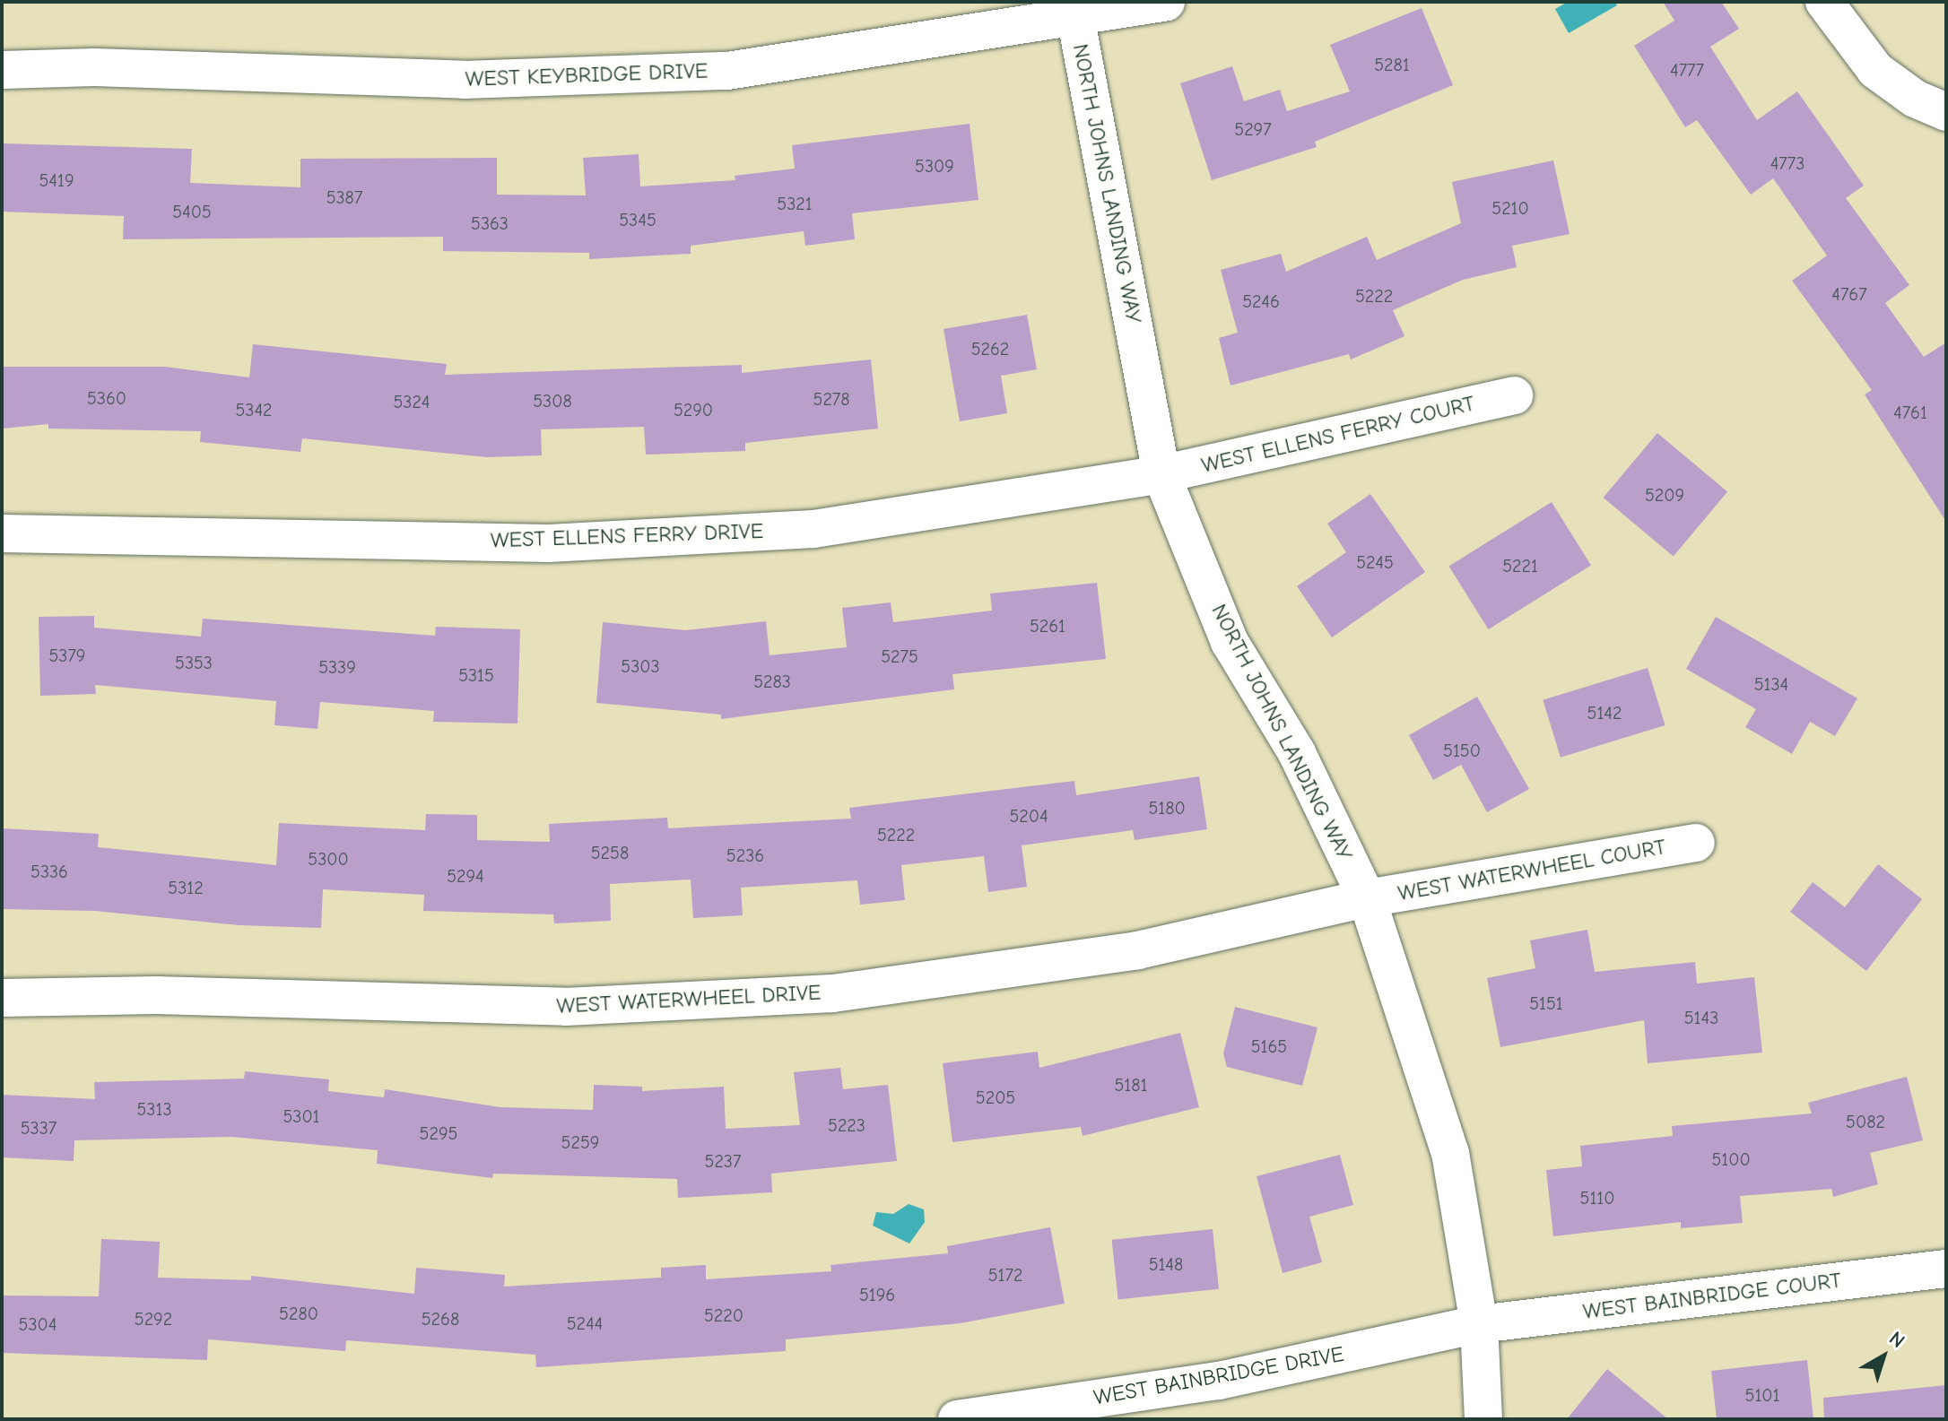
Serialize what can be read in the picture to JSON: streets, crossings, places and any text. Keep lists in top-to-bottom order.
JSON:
{
  "streets": {
    "street": [
      "WEST KEYBRIDGE DRIVE",
      "NORTH JOHNS LANDING WAY",
      "WEST ELLENS FERRY COURT",
      "WEST ELLENS FERRY DRIVE",
      "WEST WATERWHEEL COURT",
      "WEST WATERWHEEL DRIVE",
      "WEST BAINBRIDGE COURT",
      "WEST BAINBRIDGE DRIVE"
    ]
  },
  "crossings": [
    ["WEST KEYBRIDGE DRIVE", "NORTH JOHNS LANDING WAY"],
    ["NORTH JOHNS LANDING WAY", "WEST ELLENS FERRY COURT"],
    ["NORTH JOHNS LANDING WAY", "WEST ELLENS FERRY DRIVE"],
    ["NORTH JOHNS LANDING WAY", "WEST WATERWHEEL COURT"],
    ["NORTH JOHNS LANDING WAY", "WEST WATERWHEEL DRIVE"],
    ["NORTH JOHNS LANDING WAY", "WEST BAINBRIDGE COURT"],
    ["NORTH JOHNS LANDING WAY", "WEST BAINBRIDGE DRIVE"],
    ["WEST ELLENS FERRY COURT", "WEST ELLENS FERRY DRIVE"],
    ["WEST WATERWHEEL COURT", "WEST WATERWHEEL DRIVE"],
    ["WEST BAINBRIDGE COURT", "WEST BAINBRIDGE DRIVE"]
  ],
  "house_numbers": [
    "5281",
    "4777",
    "5297",
    "4773",
    "5309",
    "5419",
    "5387",
    "5321",
    "5210",
    "5405",
    "5345",
    "5363",
    "4767",
    "5222",
    "5246",
    "5262",
    "5360",
    "5278",
    "5308",
    "5324",
    "5342",
    "5290",
    "4761",
    "5209",
    "5245",
    "5221",
    "5261",
    "5379",
    "5275",
    "5353",
    "5303",
    "5339",
    "5315",
    "5283",
    "5134",
    "5142",
    "5150",
    "5180",
    "5204",
    "5222",
    "5258",
    "5236",
    "5300",
    "5336",
    "5294",
    "5312",
    "5151",
    "5143",
    "5165",
    "5181",
    "5205",
    "5313",
    "5301",
    "5082",
    "5223",
    "5337",
    "5295",
    "5259",
    "5100",
    "5237",
    "5110",
    "5148",
    "5172",
    "5196",
    "5280",
    "5220",
    "5292",
    "5268",
    "5244",
    "5304",
    "5101"
  ],
  "north": "top right"
}
